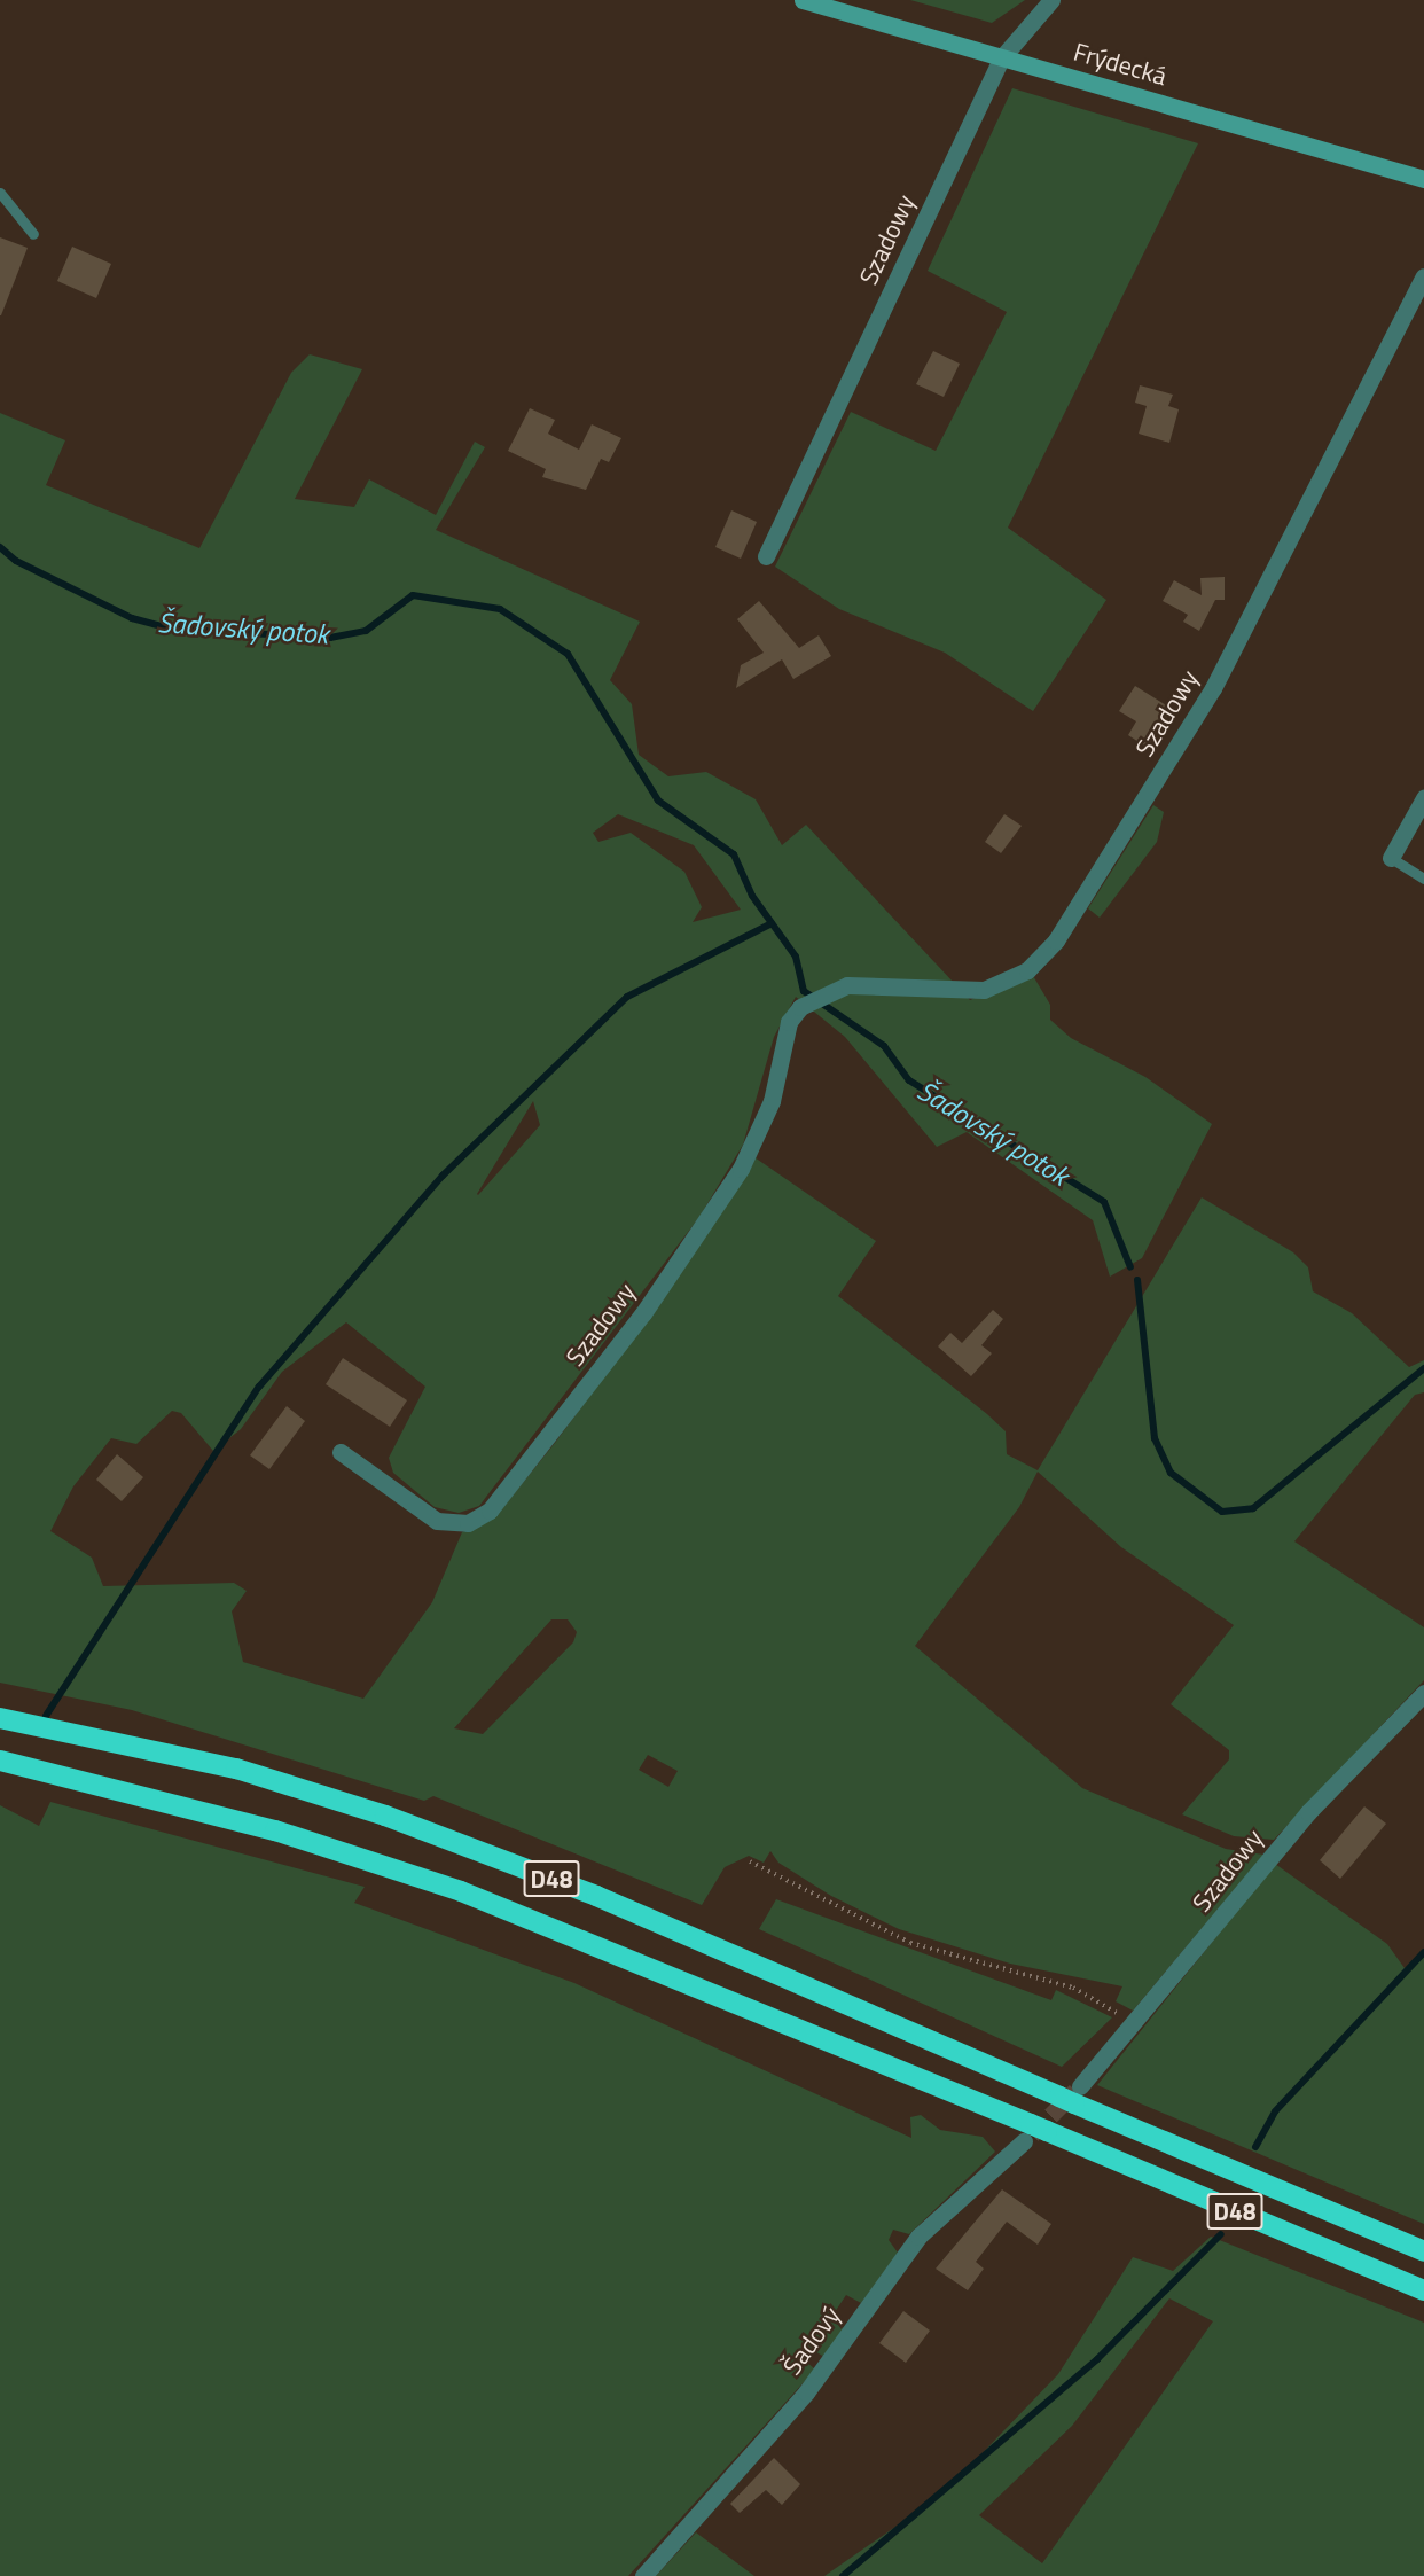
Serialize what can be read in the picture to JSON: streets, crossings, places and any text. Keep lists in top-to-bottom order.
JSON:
{
  "streets": {
    "highway": ["D48"],
    "main road": ["Frýdecká"],
    "street": ["Szadowy", "Šadový"]
  },
  "crossings": [
    ["Frýdecká", "Szadowy"],
    ["Szadowy", "D48"],
    ["D48", "Šadový"]
  ],
  "water": ["Šadovský potok"]
}
